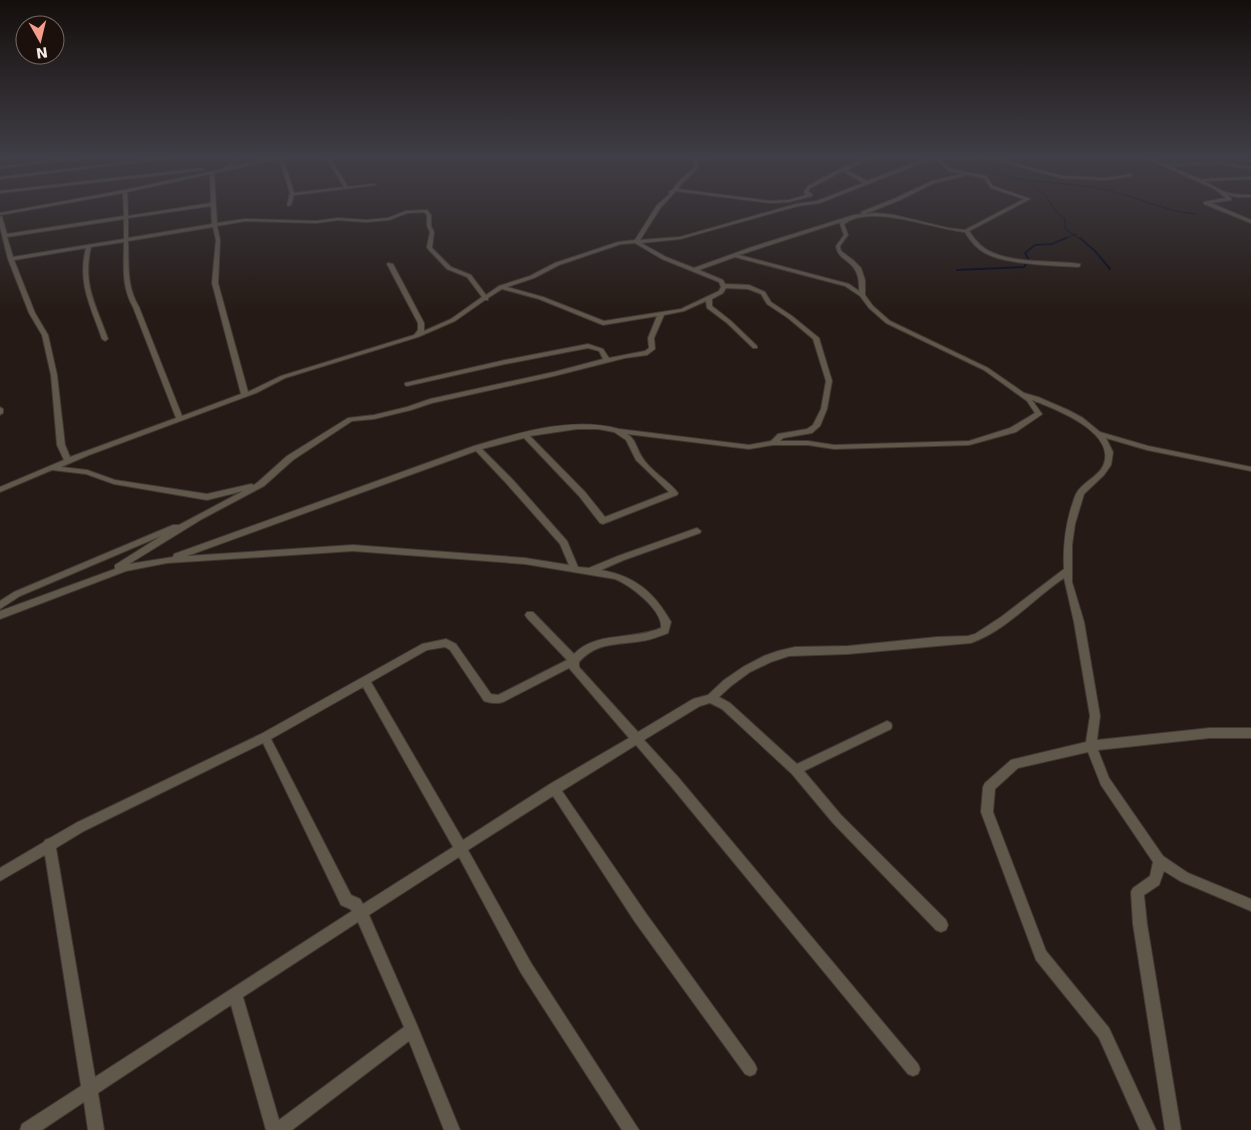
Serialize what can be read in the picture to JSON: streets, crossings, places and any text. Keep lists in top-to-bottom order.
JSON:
{
  "north": "bottom"
}
